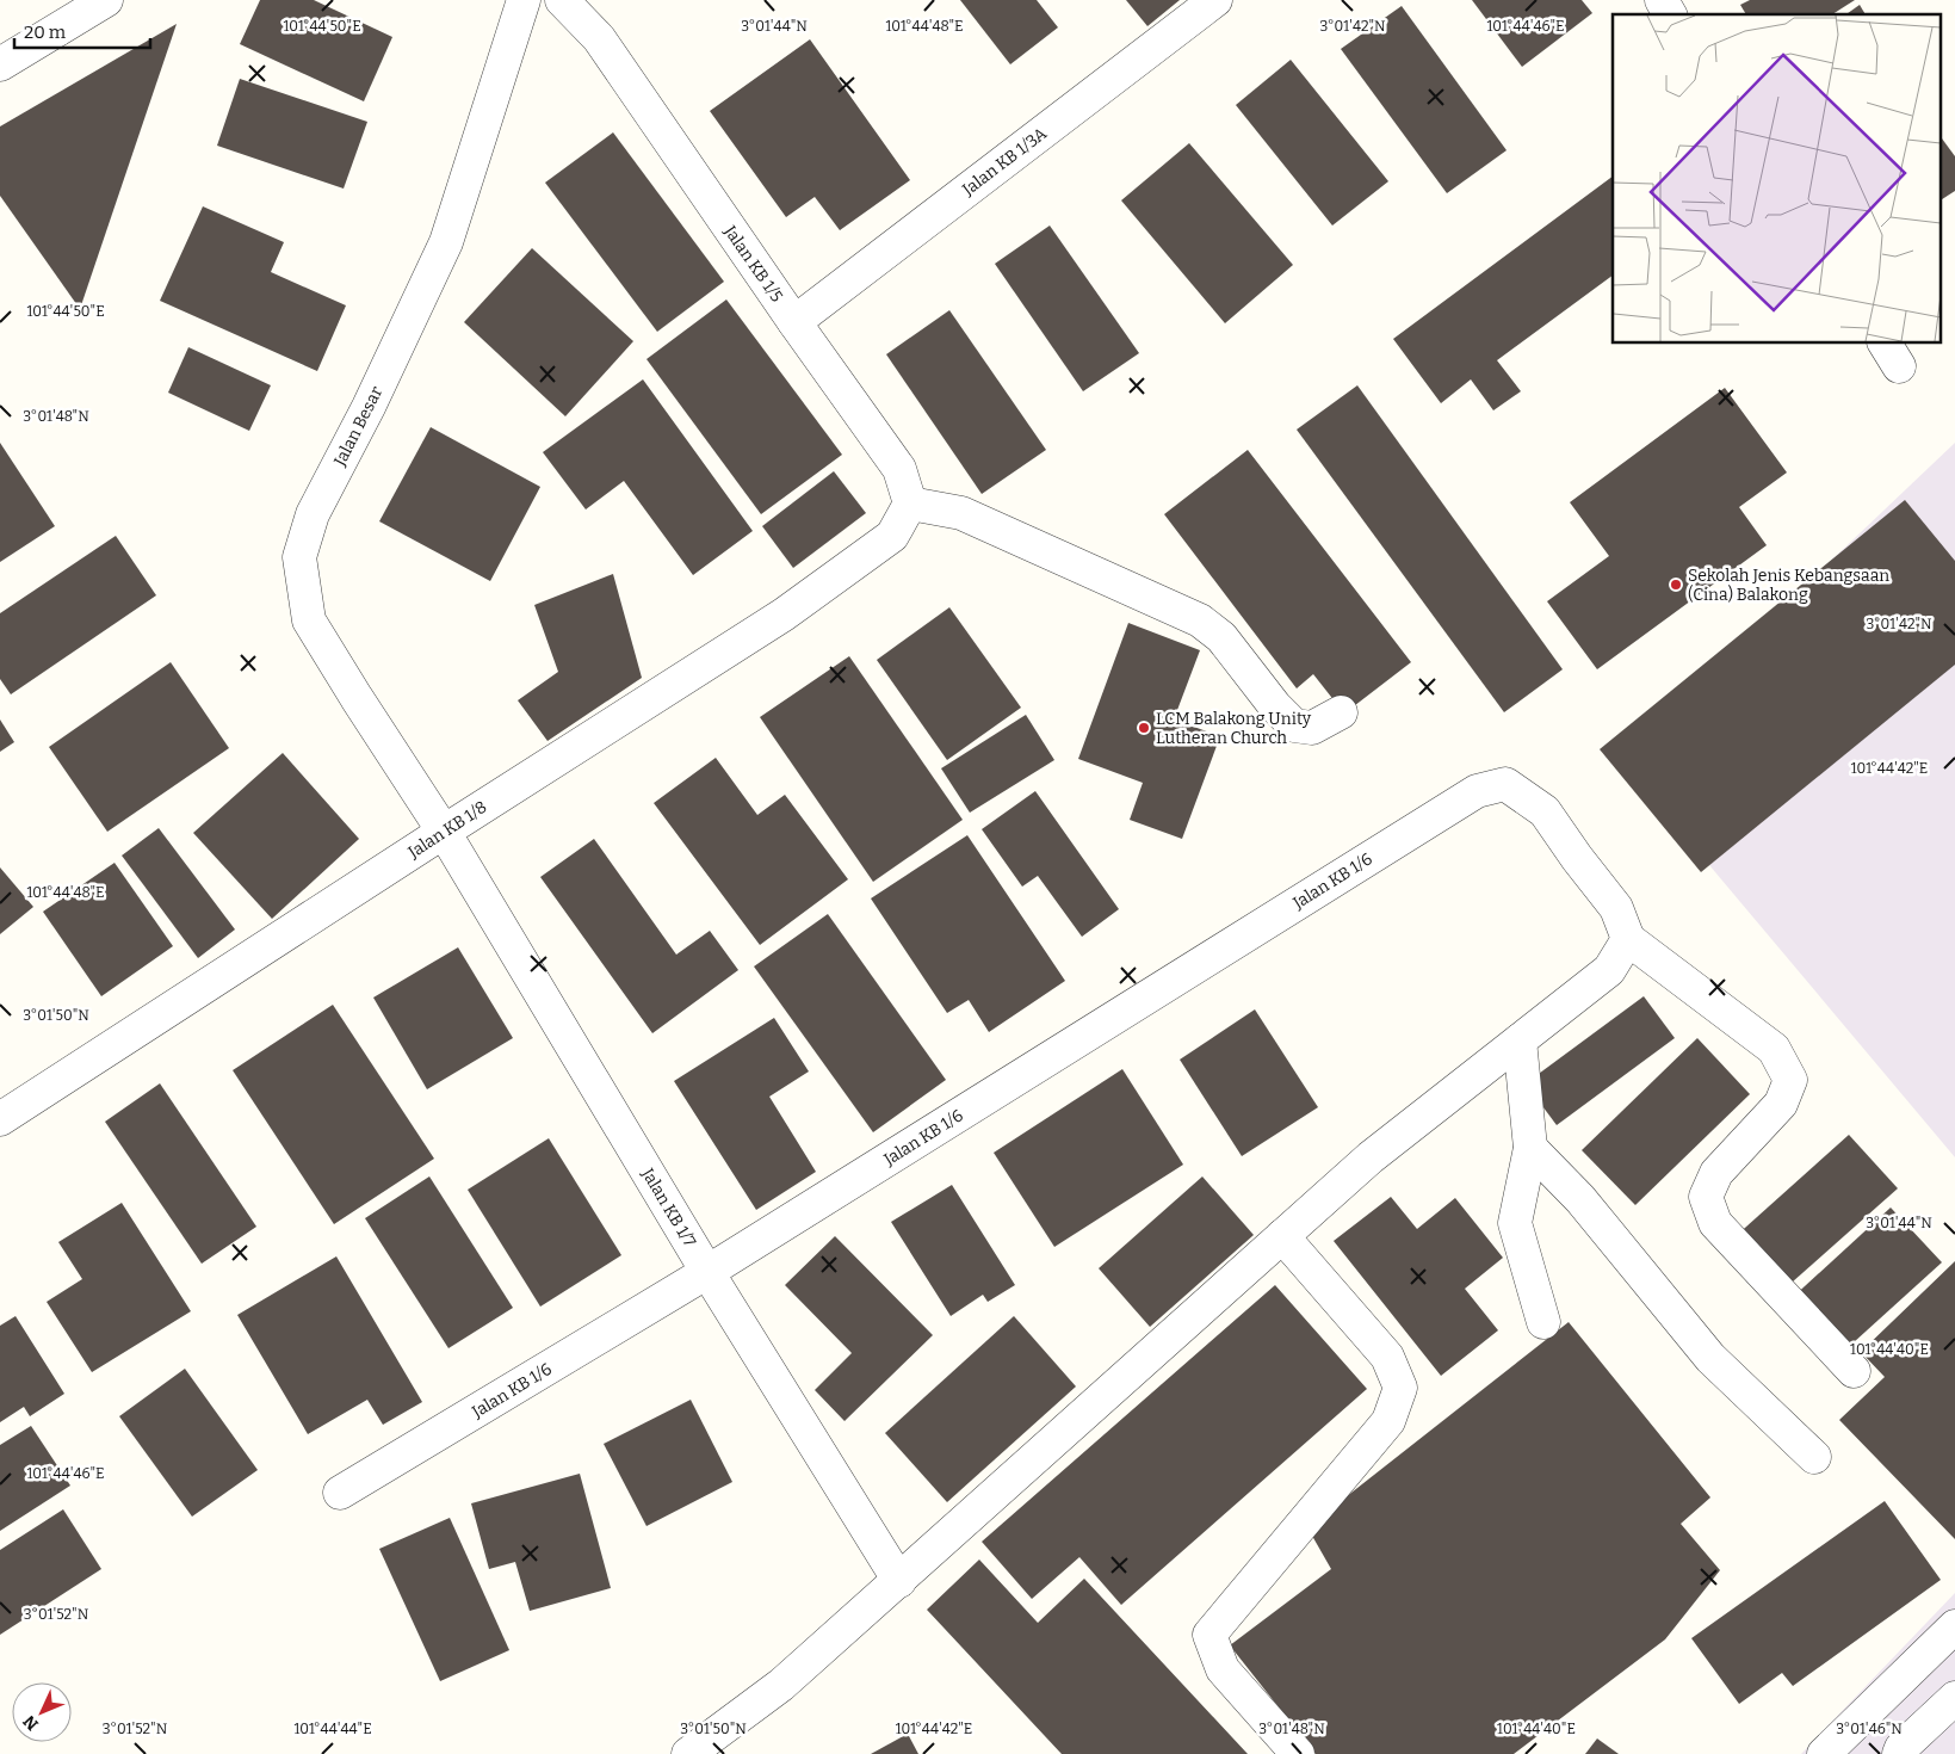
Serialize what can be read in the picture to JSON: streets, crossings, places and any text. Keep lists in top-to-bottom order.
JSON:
{
  "streets": {
    "street": [
      "Jalan KB 1/3A",
      "Jalan KB 1/5",
      "Jalan Besar",
      "Jalan KB 1/8",
      "Jalan KB 1/6",
      "Jalan KB 1/7"
    ]
  },
  "crossings": [
    ["Jalan KB 1/3A", "Jalan KB 1/5"],
    ["Jalan KB 1/5", "Jalan KB 1/8"],
    ["Jalan Besar", "Jalan KB 1/8"],
    ["Jalan Besar", "Jalan KB 1/7"],
    ["Jalan KB 1/8", "Jalan KB 1/7"],
    ["Jalan KB 1/6", "Jalan KB 1/7"]
  ],
  "places": ["Sekolah Jenis Kebangsaan (Cina) Balakong", "LCM Balakong Unity Lutheran Church"],
  "scale_bar": "20 m",
  "north": "bottom left",
  "coordinates": [
    "101°44'50\"E",
    "101°44'48\"E",
    "101°44'46\"E",
    "3°01'44\"N",
    "3°01'42\"N",
    "3°01'48\"N",
    "101°44'42\"E",
    "3°01'50\"N",
    "101°44'40\"E",
    "3°01'52\"N",
    "3°01'46\"N",
    "101°44'44\"E"
  ]
}
